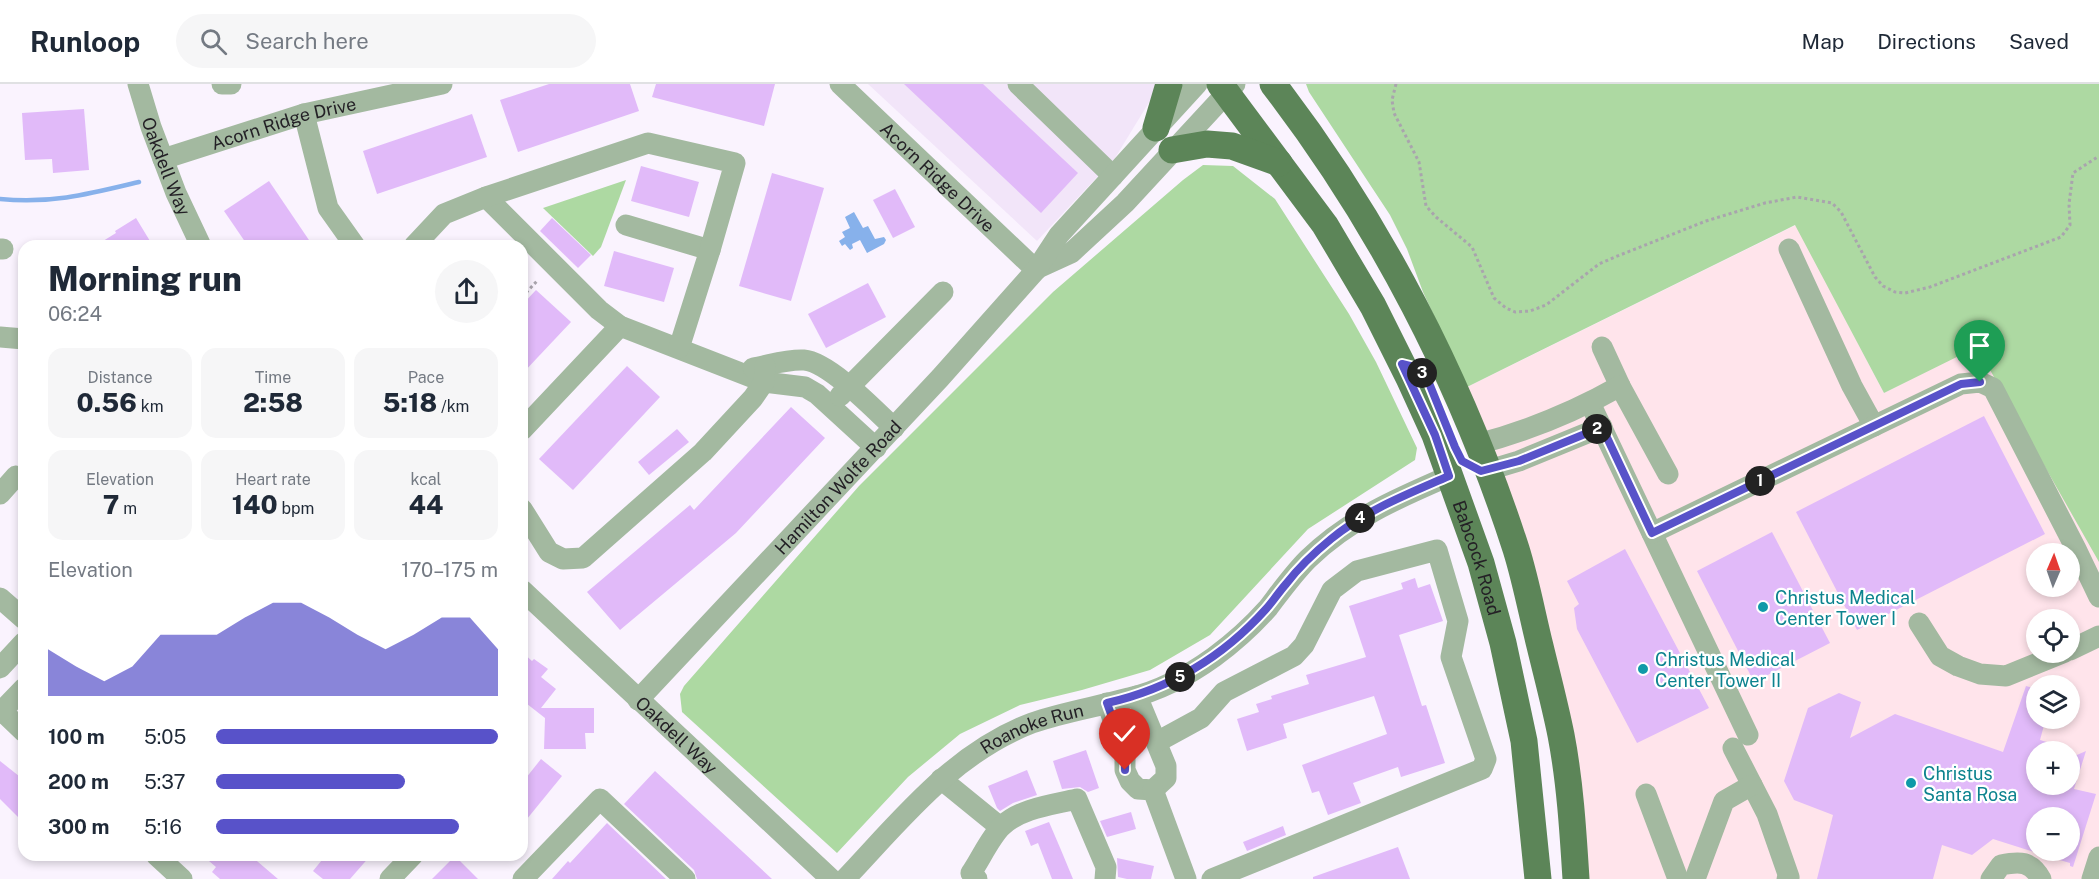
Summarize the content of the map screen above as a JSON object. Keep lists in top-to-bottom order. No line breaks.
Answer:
{"streets":{"main road":["Babcock Road"],"street":["Acorn Ridge Drive","Oakdell Way","Hamilton Wolfe Road","Roanoke Run"]},"crossings":[["Acorn Ridge Drive","Oakdell Way"],["Acorn Ridge Drive","Hamilton Wolfe Road"],["Oakdell Way","Hamilton Wolfe Road"],["Hamilton Wolfe Road","Babcock Road"],["Babcock Road","Roanoke Run"]],"places":["Christus Medical Center Tower I","Christus Medical Center Tower II","Christus Santa Rosa"],"north":"top","page":{"header":"Runloop","search":"Search here","nav":["Map","Directions","Saved"],"heading":["Morning run","06:24"],"stats":[["Distance","0.56 km"],["Time","2:58"],["Pace","5:18 /km"],["Elevation","7 m"],["Heart rate","140 bpm"],["kcal","44"]],"pins":["3","2","1","4","5"],"map_buttons":["+","−"],"chart":["Elevation","170–175 m"],"list":[{"name":"100 m","note":"5:05"},{"name":"200 m","note":"5:37"},{"name":"300 m","note":"5:16"}]}}
